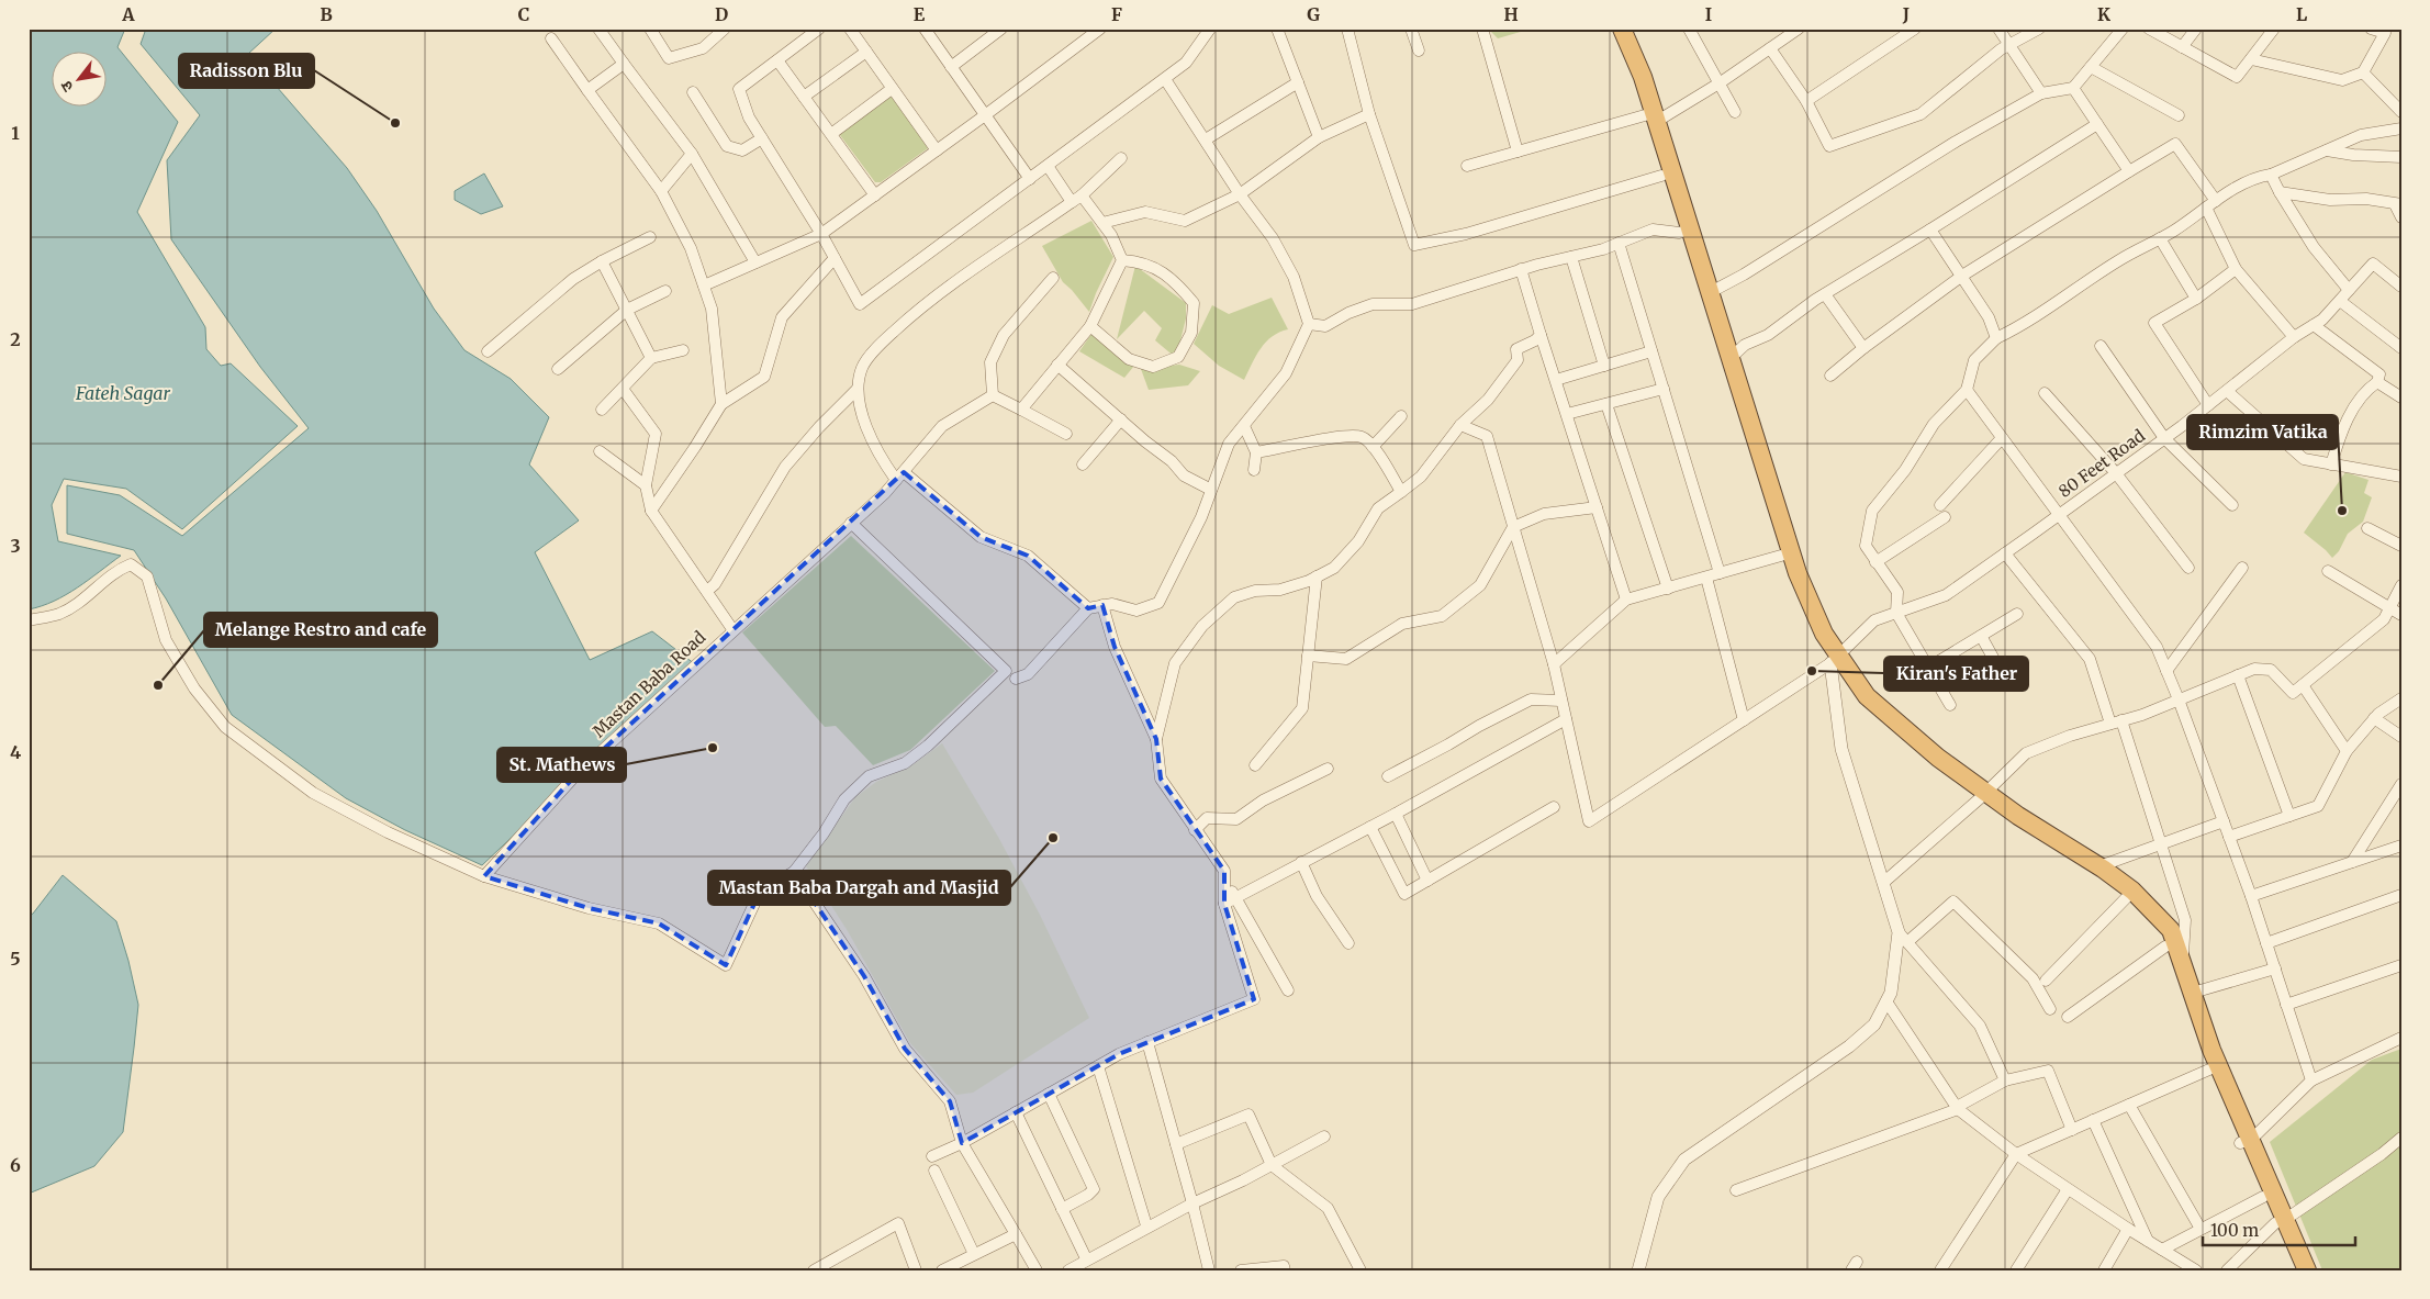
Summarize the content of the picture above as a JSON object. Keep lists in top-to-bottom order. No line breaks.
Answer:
{"streets":{"street":["80 Feet Road","Mastan Baba Road"]},"water":["Fateh Sagar"],"places":["Radisson Blu","Rimzim Vatika","Kiran's Father","Melange Restro and cafe","St. Mathews","Mastan Baba Dargah and Masjid"],"scale_bar":"100 m","north":"bottom left","grid":{"columns":["A","B","C","D","E","F","G","H","I","J","K","L"],"rows":["1","2","3","4","5","6"]}}
